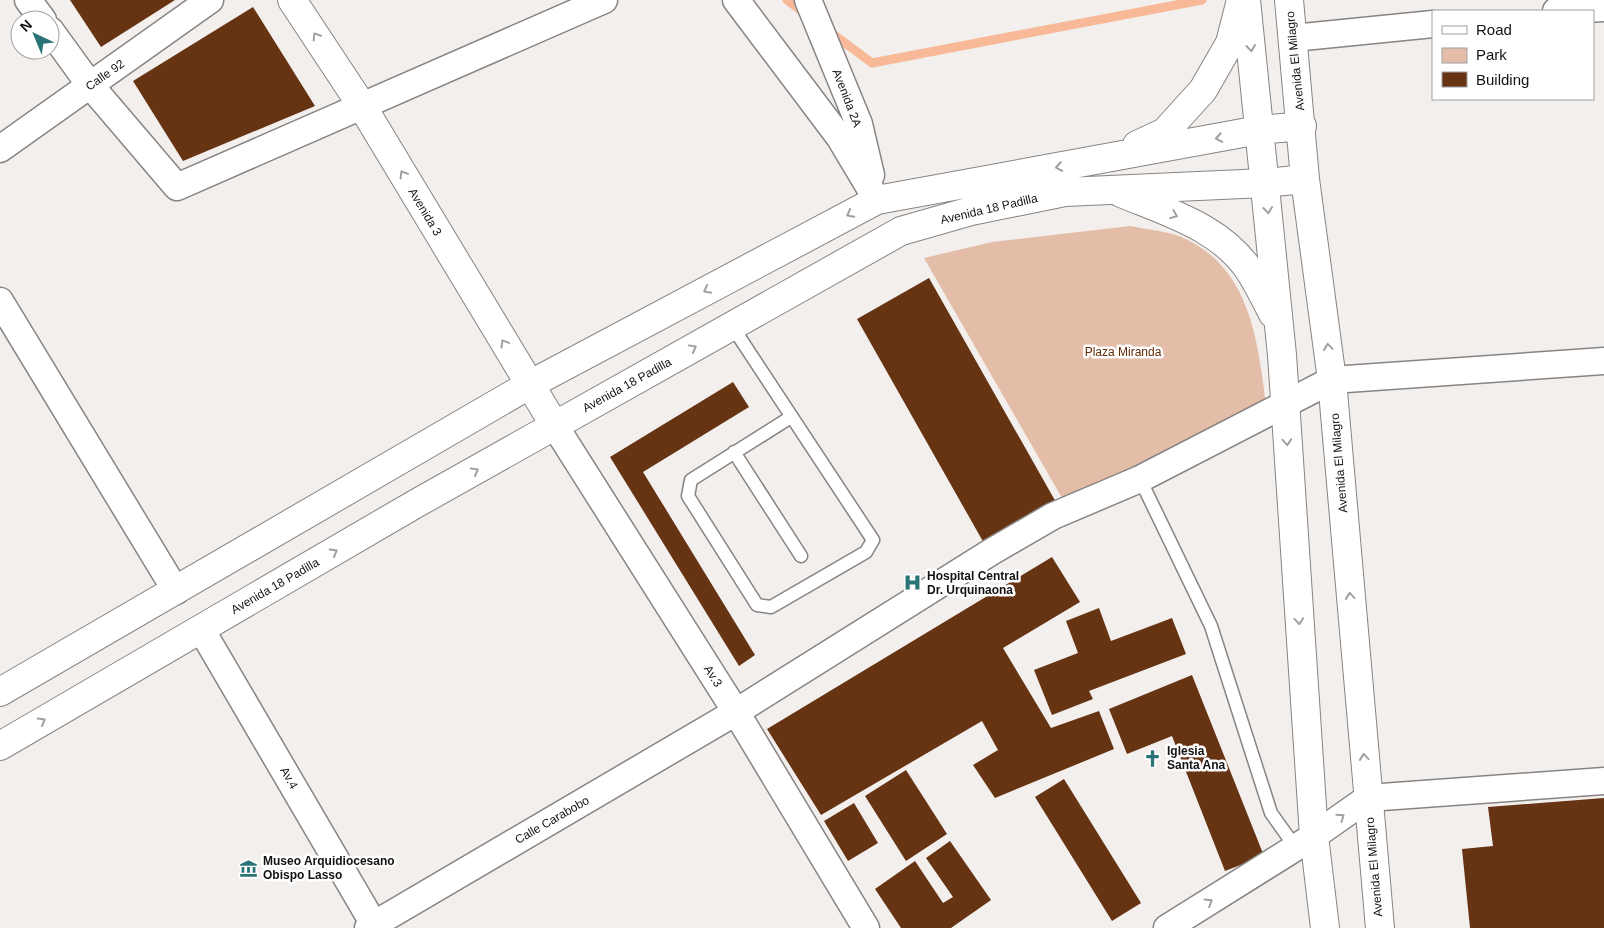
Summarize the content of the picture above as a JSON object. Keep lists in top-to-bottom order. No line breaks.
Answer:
{"streets":{"street":["Avenida El Milagro","Calle 92","Avenida 2A","Avenida 18 Padilla","Avenida 3","Av.3","Av.4","Calle Carabobo"]},"crossings":[["Avenida El Milagro","Avenida 18 Padilla"],["Avenida El Milagro","Calle Carabobo"],["Avenida 18 Padilla","Avenida 3"],["Avenida 18 Padilla","Av.3"],["Avenida 18 Padilla","Av.4"],["Avenida 3","Av.3"],["Av.3","Calle Carabobo"],["Av.4","Calle Carabobo"]],"one_way":["Avenida 3"],"parks":["Plaza Miranda"],"places":{"hospital":["Hospital Central Dr. Urquinaona"],"church":["Iglesia Santa Ana"],"museum":["Museo Arquidiocesano Obispo Lasso"]},"legend":["Road","Park","Building"],"north":"top left"}
